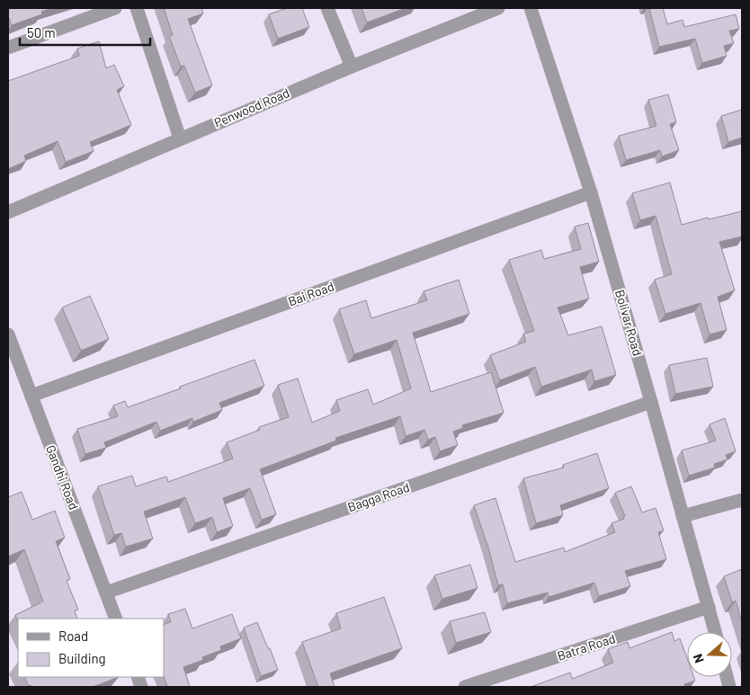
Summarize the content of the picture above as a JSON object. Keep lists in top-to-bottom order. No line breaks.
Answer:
{"streets":{"street":["Penwood Road","Bai Road","Bolivar Road","Gandhi Road","Bagga Road","Batra Road"]},"crossings":[["Bai Road","Bolivar Road"],["Bai Road","Gandhi Road"],["Bolivar Road","Bagga Road"],["Bolivar Road","Batra Road"],["Gandhi Road","Bagga Road"]],"legend":["Road","Building"],"scale_bar":"50 m","north":"left"}
